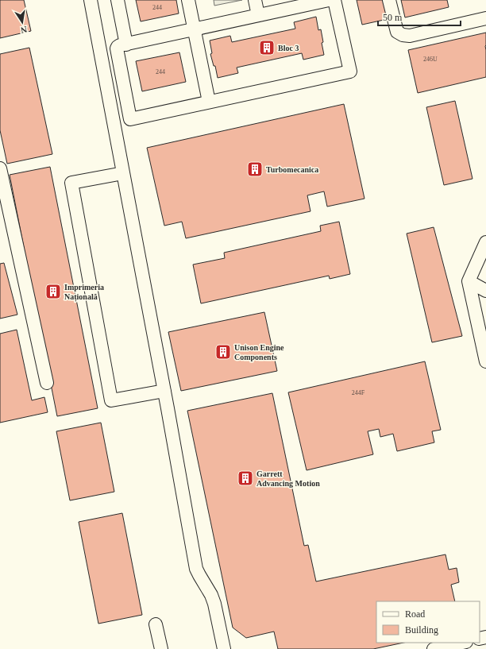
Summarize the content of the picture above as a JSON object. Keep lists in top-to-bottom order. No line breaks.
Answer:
{"places":{"building":["Bloc 3","Turbomecanica","Imprimeria Națională","Unison Engine Components","Garrett Advancing Motion"]},"house_numbers":["244","246U","244","244F"],"legend":["Road","Building"],"scale_bar":"50 m","north":"bottom"}
